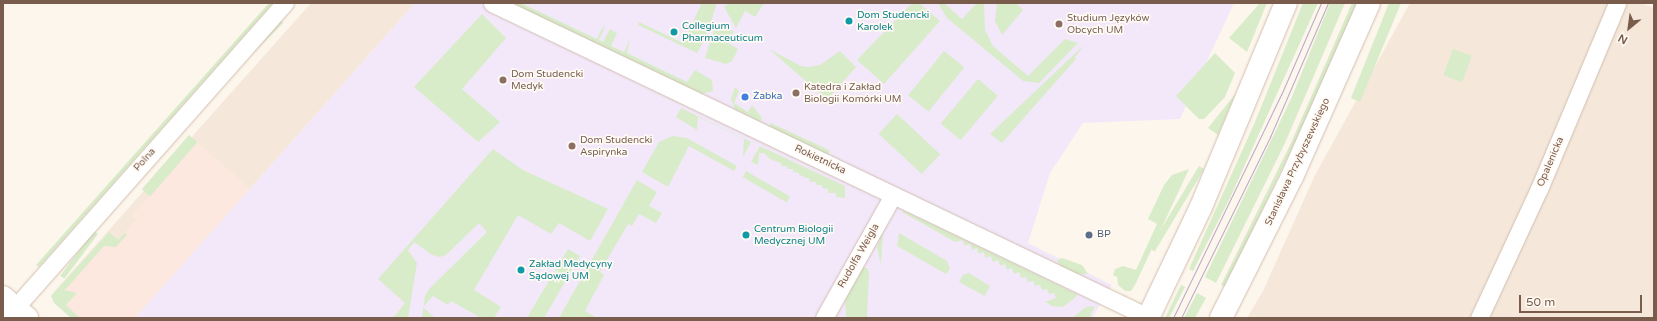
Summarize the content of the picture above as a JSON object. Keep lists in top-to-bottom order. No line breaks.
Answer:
{"streets":{"main road":["Stanisława Przybyszewskiego"],"street":["Polna","Rokietnicka","Opalenicka","Rudolfa Weigla"]},"crossings":[["Rokietnicka","Rudolfa Weigla"]],"places":["Dom Studencki Karolek","Studium Języków Obcych UM","Collegium Pharmaceuticum","Dom Studencki Medyk","Katedra i Zakład Biologii Komórki UM","Żabka","Dom Studencki Aspirynka","Centrum Biologii Medycznej UM","BP","Zakład Medycyny Sądowej UM"],"scale_bar":"50 m","north":"bottom left"}
